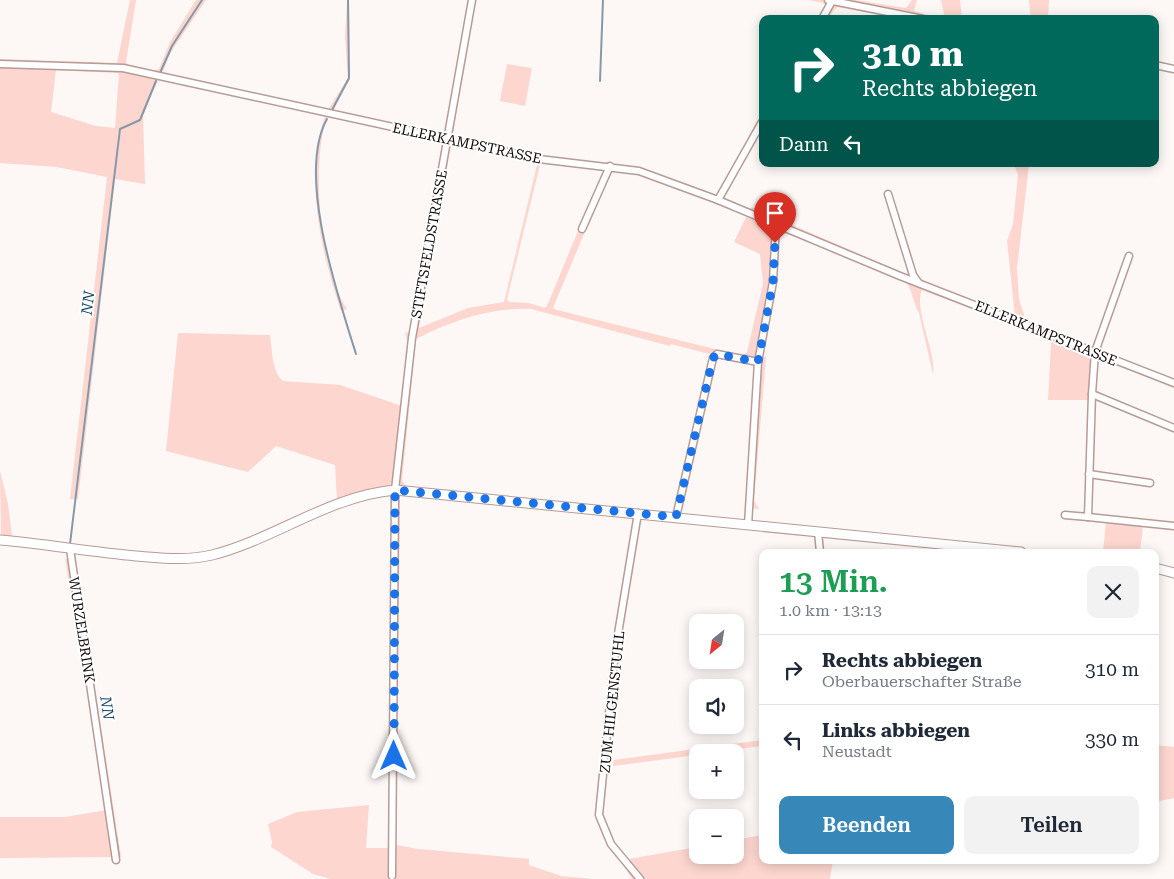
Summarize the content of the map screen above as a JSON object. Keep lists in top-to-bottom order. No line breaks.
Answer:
{"streets":{"street":["ELLERKAMPSTRASSE","STIFTSFELDSTRASSE","WURZELBRINK","ZUM HILGENSTUHL"]},"crossings":[["ELLERKAMPSTRASSE","STIFTSFELDSTRASSE"]],"water":["NN"],"north":"bottom left","page":{"turn":["310 m","Rechts abbiegen"],"then":"Dann","heading":["13 Min.","1.0 km · 13:13"],"map_buttons":["+","−"],"list":[{"name":"Rechts abbiegen","note":"Oberbauerschafter Straße","value":"310 m"},{"name":"Links abbiegen","note":"Neustadt","value":"330 m"}],"buttons":["Beenden","Teilen"]}}
